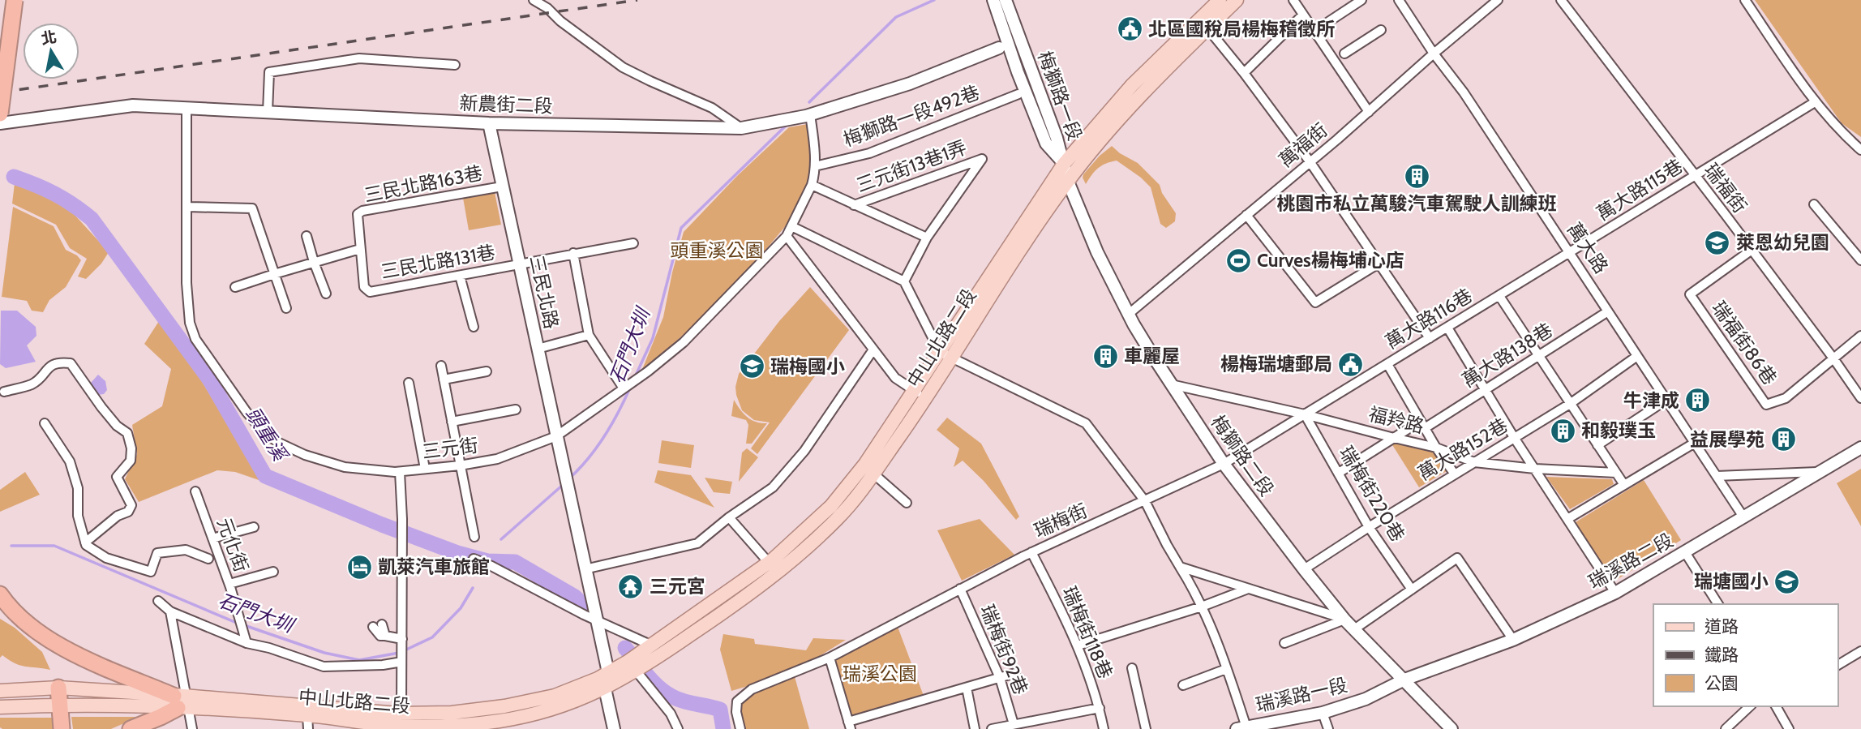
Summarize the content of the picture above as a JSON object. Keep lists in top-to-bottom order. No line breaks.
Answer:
{"streets":{"main road":["中山北路二段"],"street":["梅獅路一段","新農街二段","梅獅路一段492巷","萬福街","三元街13巷1弄","三民北路163巷","瑞福街","萬大路115巷","萬大路","三民北路131巷","三民北路","萬大路116巷","瑞福街86巷","萬大路138巷","福羚路","三元街","萬大路152巷","梅獅路二段","瑞梅街220巷","瑞梅街","元化街","瑞溪路二段","瑞梅街118巷","瑞梅街92巷","瑞溪路一段"]},"crossings":[["梅獅路一段","中山北路二段"],["梅獅路一段","梅獅路二段"],["新農街二段","三民北路"],["新農街二段","三元街"],["梅獅路一段492巷","三元街"],["萬福街","萬大路"],["萬福街","梅獅路二段"],["三民北路163巷","三民北路131巷"],["三民北路163巷","三民北路"],["瑞福街","萬大路115巷"],["瑞福街","瑞福街86巷"],["萬大路115巷","萬大路"],["萬大路115巷","萬大路116巷"],["萬大路","萬大路116巷"],["萬大路","萬大路138巷"],["萬大路","萬大路152巷"],["萬大路","瑞溪路二段"],["三民北路131巷","三民北路"],["三民北路","三元街"],["萬大路116巷","福羚路"],["萬大路116巷","瑞梅街220巷"],["萬大路116巷","瑞梅街"],["中山北路二段","梅獅路二段"],["萬大路138巷","福羚路"],["萬大路138巷","瑞梅街220巷"],["福羚路","萬大路152巷"],["福羚路","梅獅路二段"],["福羚路","瑞梅街220巷"],["福羚路","瑞梅街"],["萬大路152巷","梅獅路二段"],["萬大路152巷","瑞梅街220巷"],["梅獅路二段","瑞梅街"],["梅獅路二段","瑞溪路二段"],["梅獅路二段","瑞溪路一段"],["瑞梅街220巷","瑞梅街"],["瑞梅街","瑞梅街118巷"],["瑞梅街","瑞梅街92巷"],["瑞溪路二段","瑞溪路一段"]],"water":["石門大圳","頭重溪"],"parks":["頭重溪公園","瑞溪公園"],"places":{"public building":["北區國稅局楊梅稽徵所","楊梅瑞塘郵局"],"building":["桃園市私立萬駿汽車駕駛人訓練班","車麗屋","牛津成","和毅璞玉","益展學苑"],"school or university":["萊恩幼兒園","瑞梅國小","瑞塘國小"],"sports":["Curves楊梅埔心店"],"hotel":["凱萊汽車旅館"],"temple":["三元宮"]},"legend":["道路","鐵路","公園"],"north":"top"}
